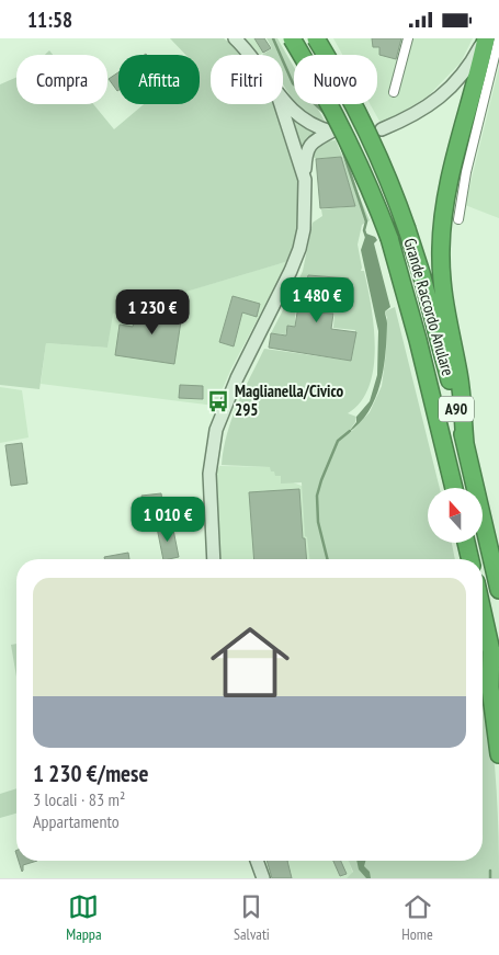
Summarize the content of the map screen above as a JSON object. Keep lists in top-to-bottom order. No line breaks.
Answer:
{"streets":{"highway":["Grande Raccordo Anulare","A90"]},"places":{"bus stop":["Maglianella/Civico 295"]},"north":"top","page":{"status":"11:58","chip":["Compra","Affitta","Filtri","Nuovo"],"price":["1 480 €","1 230 €","1 010 €"],"list":[{"name":"1 230 €/mese","note":"3 locali · 83 m² · Appartamento"}],"tabs":["Mappa","Salvati","Home"]}}
